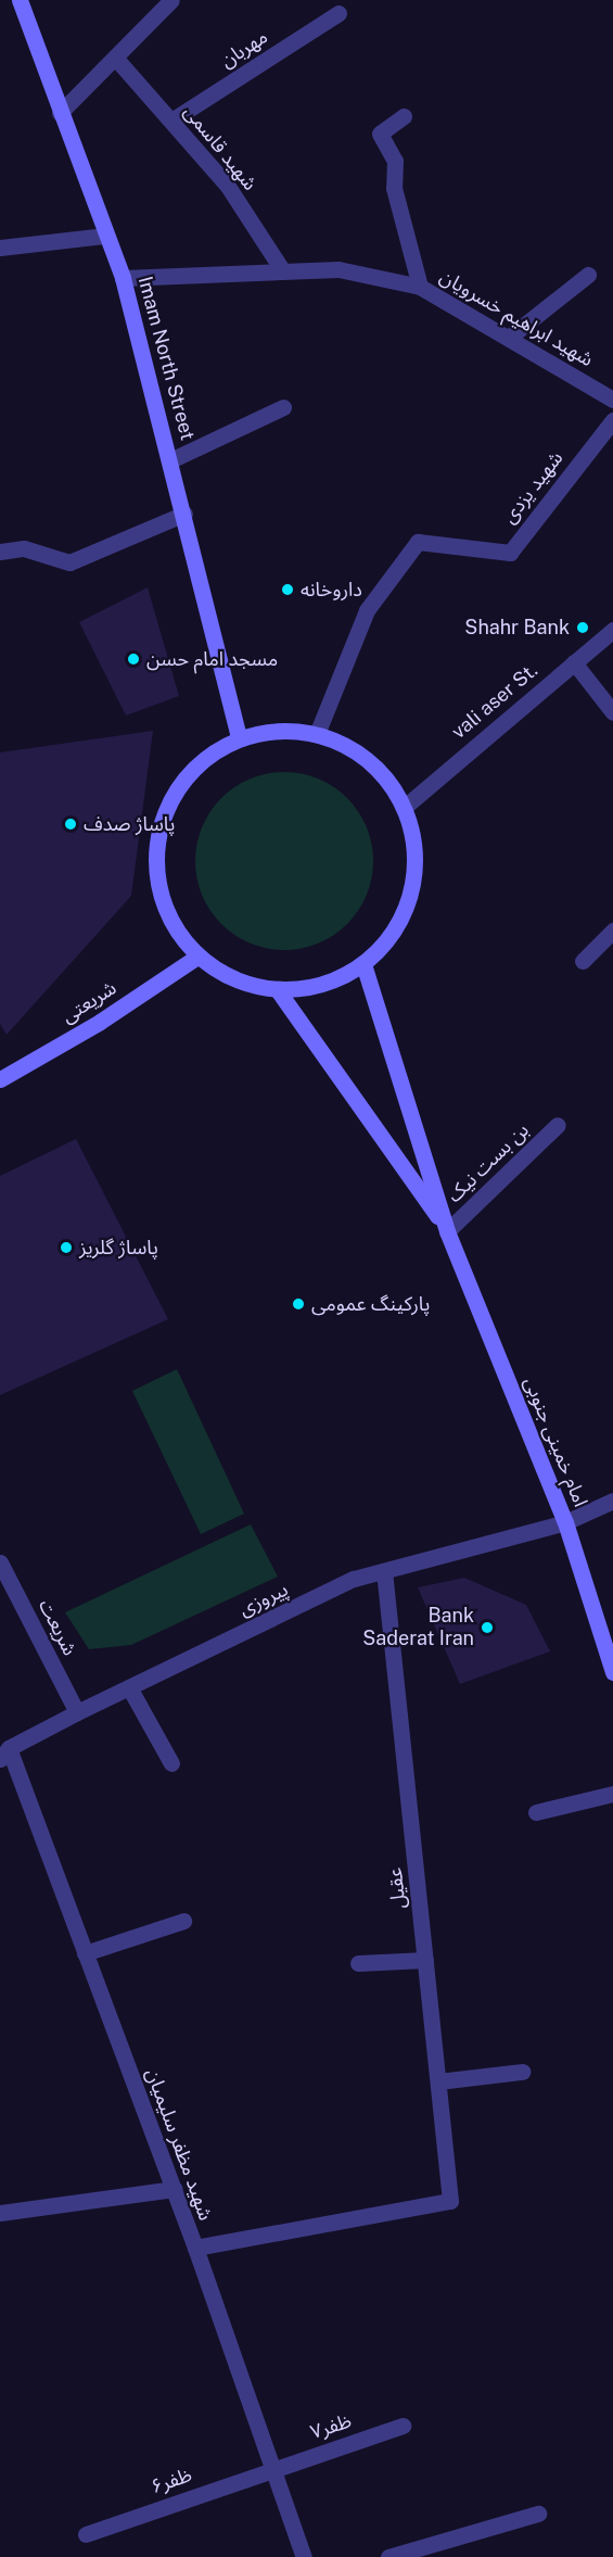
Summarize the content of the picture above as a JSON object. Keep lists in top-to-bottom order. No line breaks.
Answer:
{"streets":{"main road":["Imam North Street","شریعتی","امام خمینی جنوبی"],"street":["مهربان","شهید قاسمی","شهید ابراهیم خسرویان","شهید یزدی","vali aser St.","بن بست نیک","پیروزی","شریعت","عقیل","شهید مظفر سلیمیان","ظفر۷","ظفر۶"]},"crossings":[["مهربان","شهید قاسمی"],["شهید قاسمی","شهید ابراهیم خسرویان"],["شهید ابراهیم خسرویان","Imam North Street"],["بن بست نیک","امام خمینی جنوبی"],["امام خمینی جنوبی","پیروزی"],["پیروزی","شریعت"],["پیروزی","عقیل"],["پیروزی","شهید مظفر سلیمیان"],["عقیل","شهید مظفر سلیمیان"],["شهید مظفر سلیمیان","ظفر۷"],["شهید مظفر سلیمیان","ظفر۶"],["ظفر۷","ظفر۶"]],"places":["داروخانه","Shahr Bank","مسجد امام حسن","پاساژ صدف","پاساژ گلریز","پارکینگ عمومی","Bank Saderat Iran"]}
